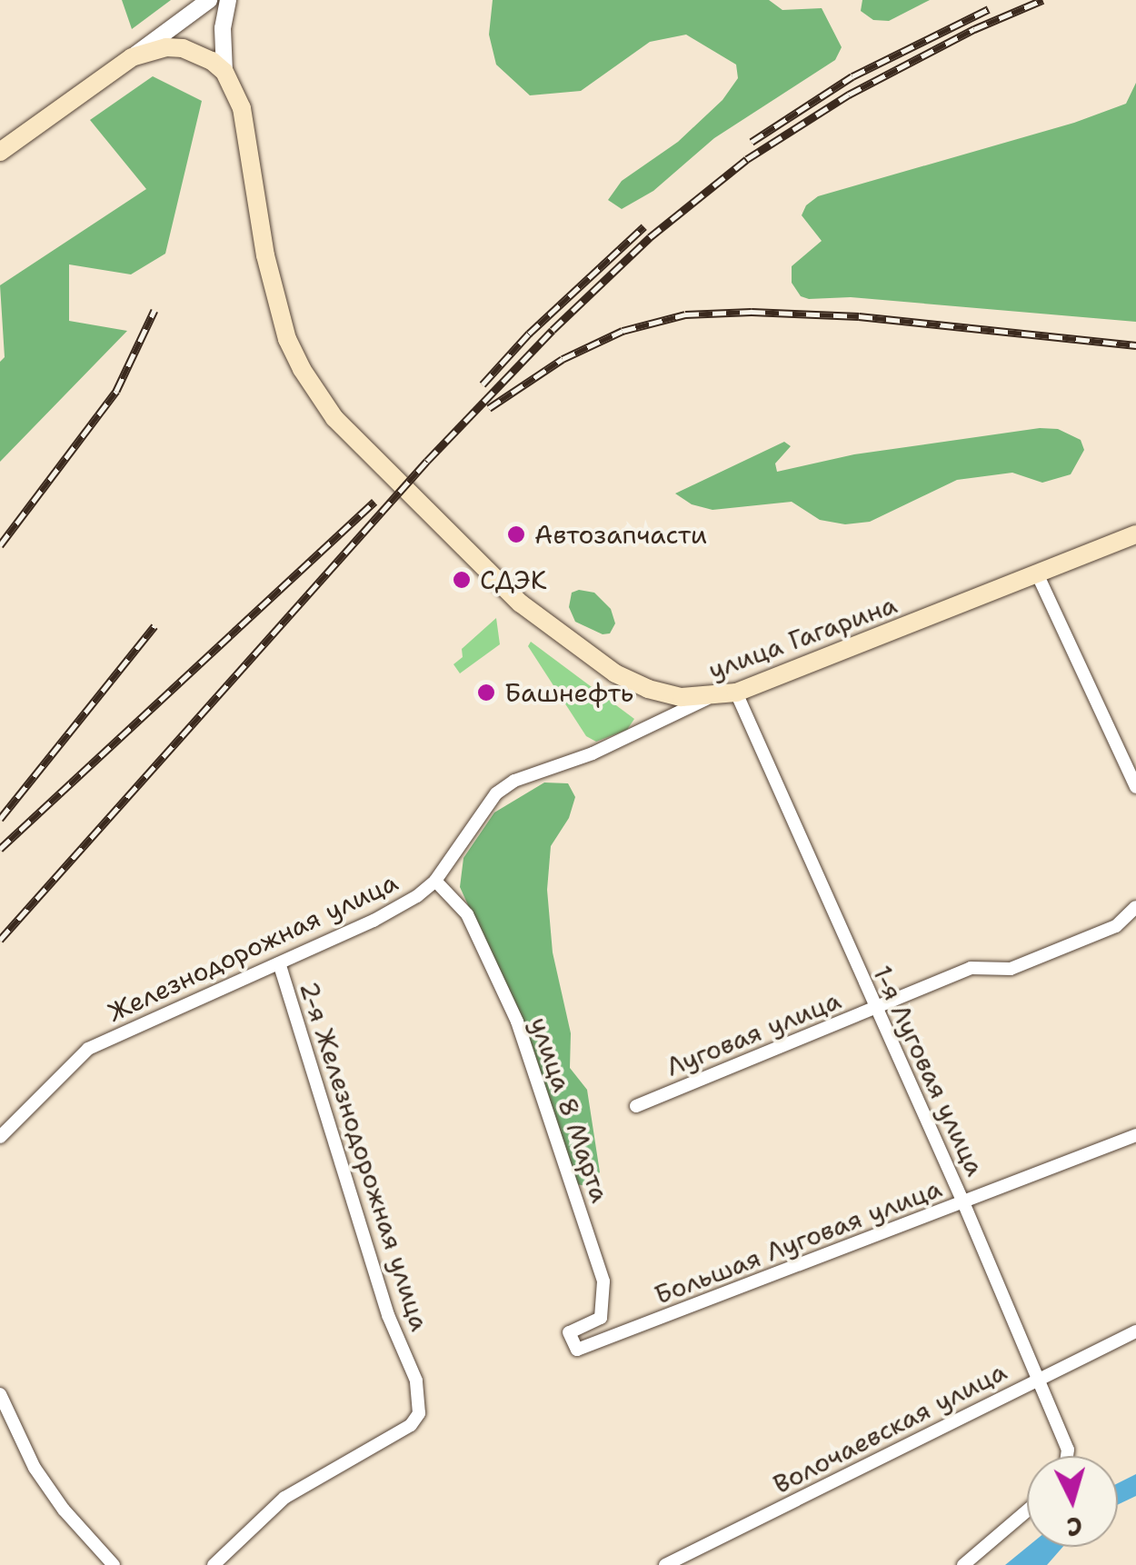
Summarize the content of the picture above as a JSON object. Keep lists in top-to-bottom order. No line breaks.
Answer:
{"streets":{"main road":["улица Гагарина"],"street":["Железнодорожная улица","Луговая улица","1-я Луговая улица","улица 8 Марта","2-я Железнодорожная улица","Большая Луговая улица","Волочаевская улица"]},"crossings":[["улица Гагарина","Железнодорожная улица"],["улица Гагарина","1-я Луговая улица"],["Железнодорожная улица","улица 8 Марта"],["Железнодорожная улица","2-я Железнодорожная улица"],["Луговая улица","1-я Луговая улица"],["1-я Луговая улица","Большая Луговая улица"],["1-я Луговая улица","Волочаевская улица"],["улица 8 Марта","Большая Луговая улица"]],"places":["Автозапчасти","СДЭК","Башнефть"],"north":"bottom"}
